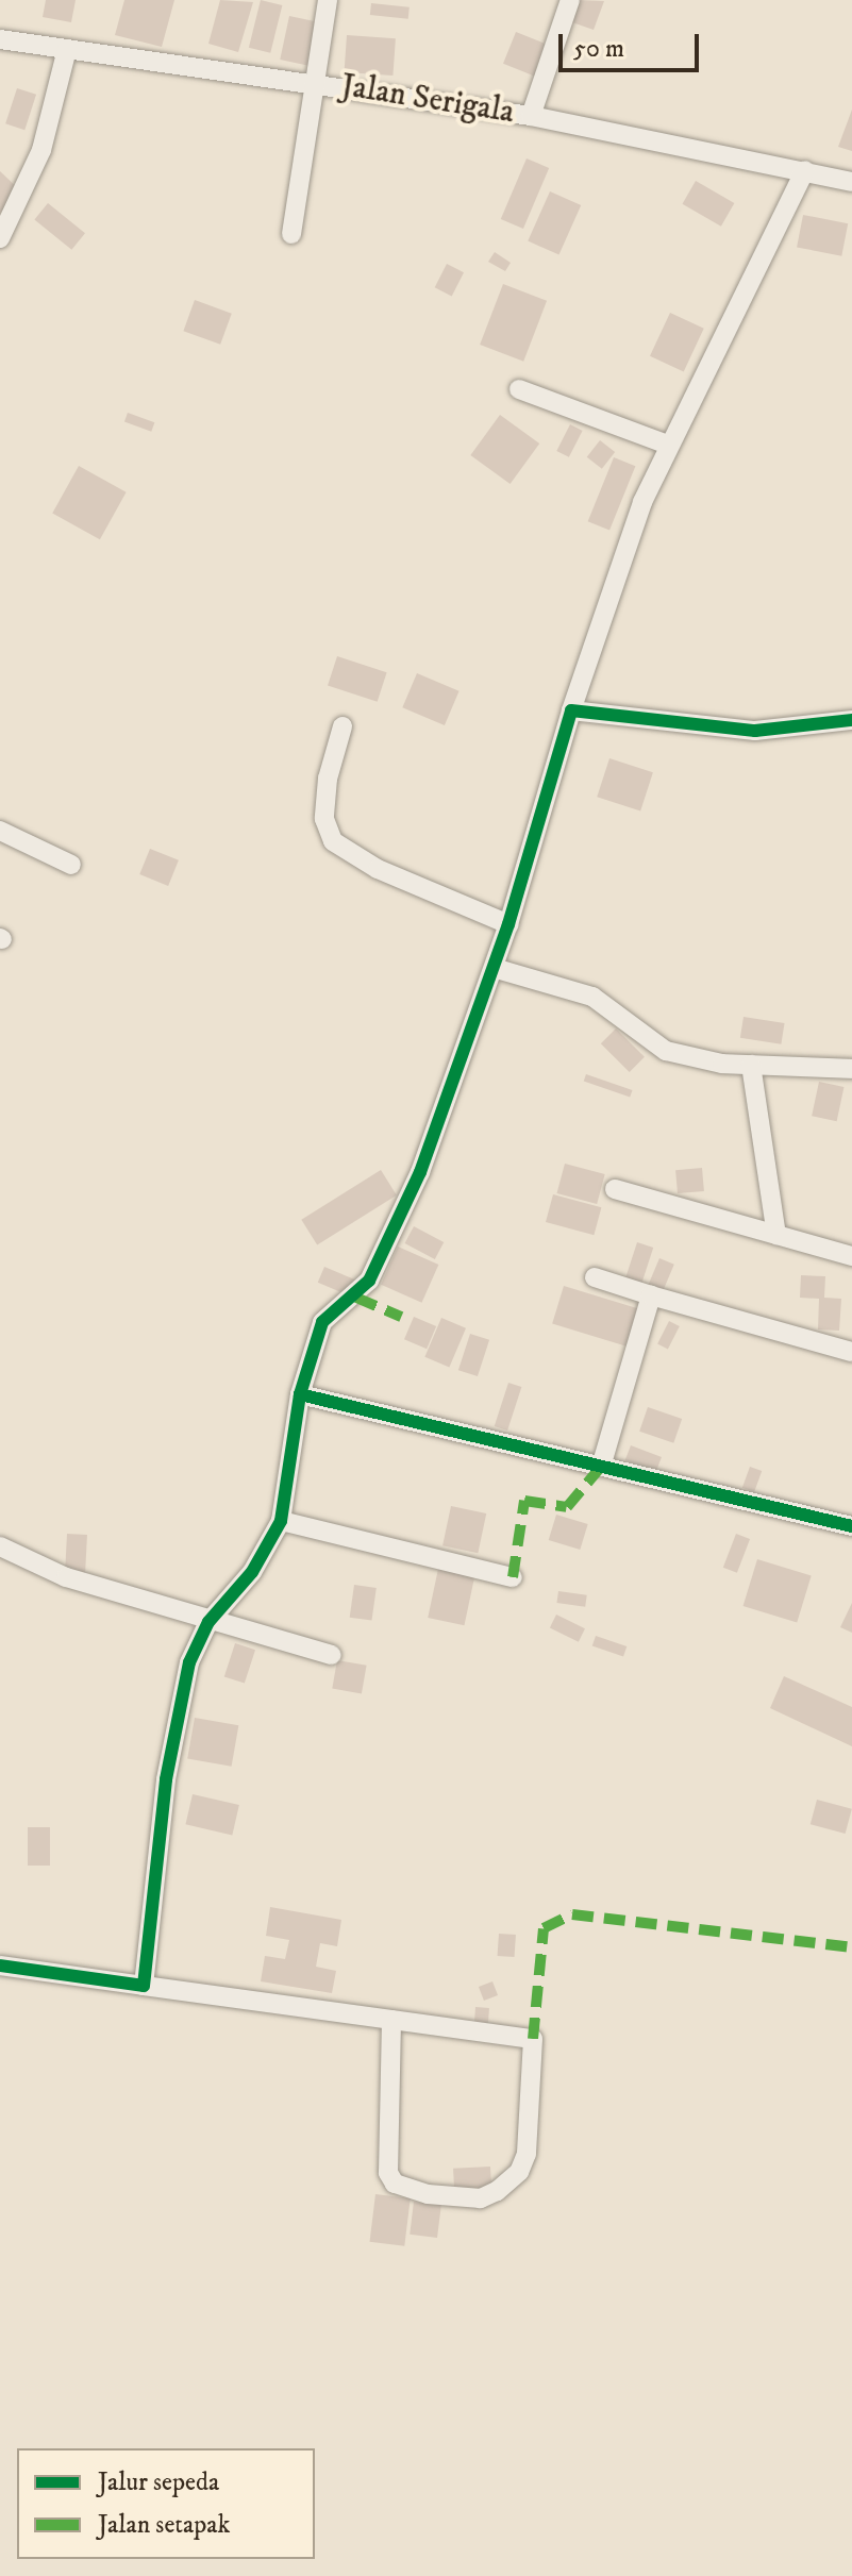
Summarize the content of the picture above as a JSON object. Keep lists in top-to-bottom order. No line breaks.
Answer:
{"streets":{"street":["Jalan Serigala"]},"legend":["Jalur sepeda","Jalan setapak"],"scale_bar":"50 m"}
